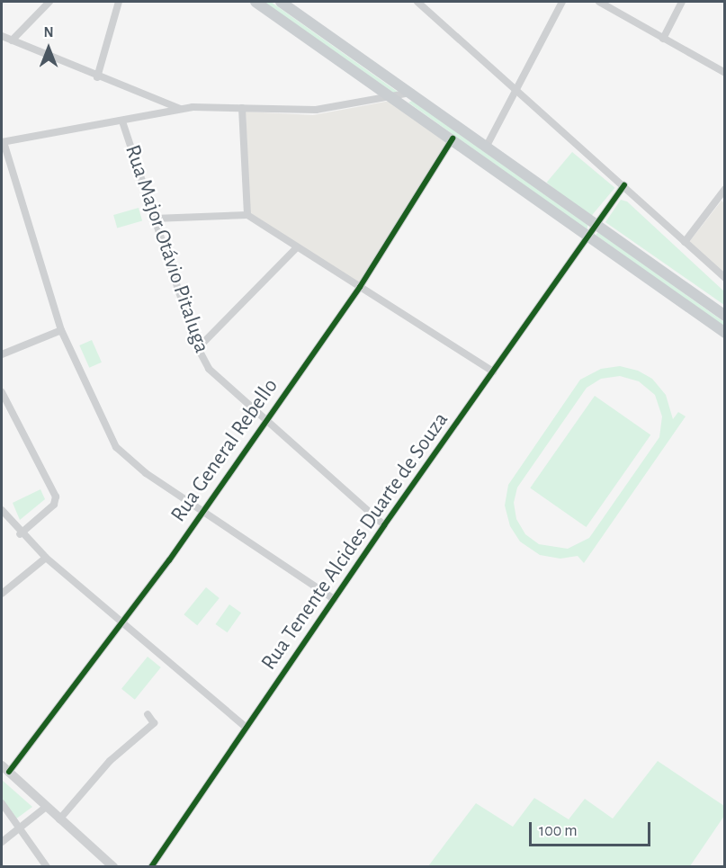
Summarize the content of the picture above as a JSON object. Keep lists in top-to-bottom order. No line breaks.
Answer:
{"streets":{"street":["Rua Major Otávio Pitaluga","Rua General Rebello","Rua Tenente Alcides Duarte de Souza"]},"crossings":[["Rua Major Otávio Pitaluga","Rua General Rebello"],["Rua Major Otávio Pitaluga","Rua Tenente Alcides Duarte de Souza"]],"scale_bar":"100 m","north":"top"}
